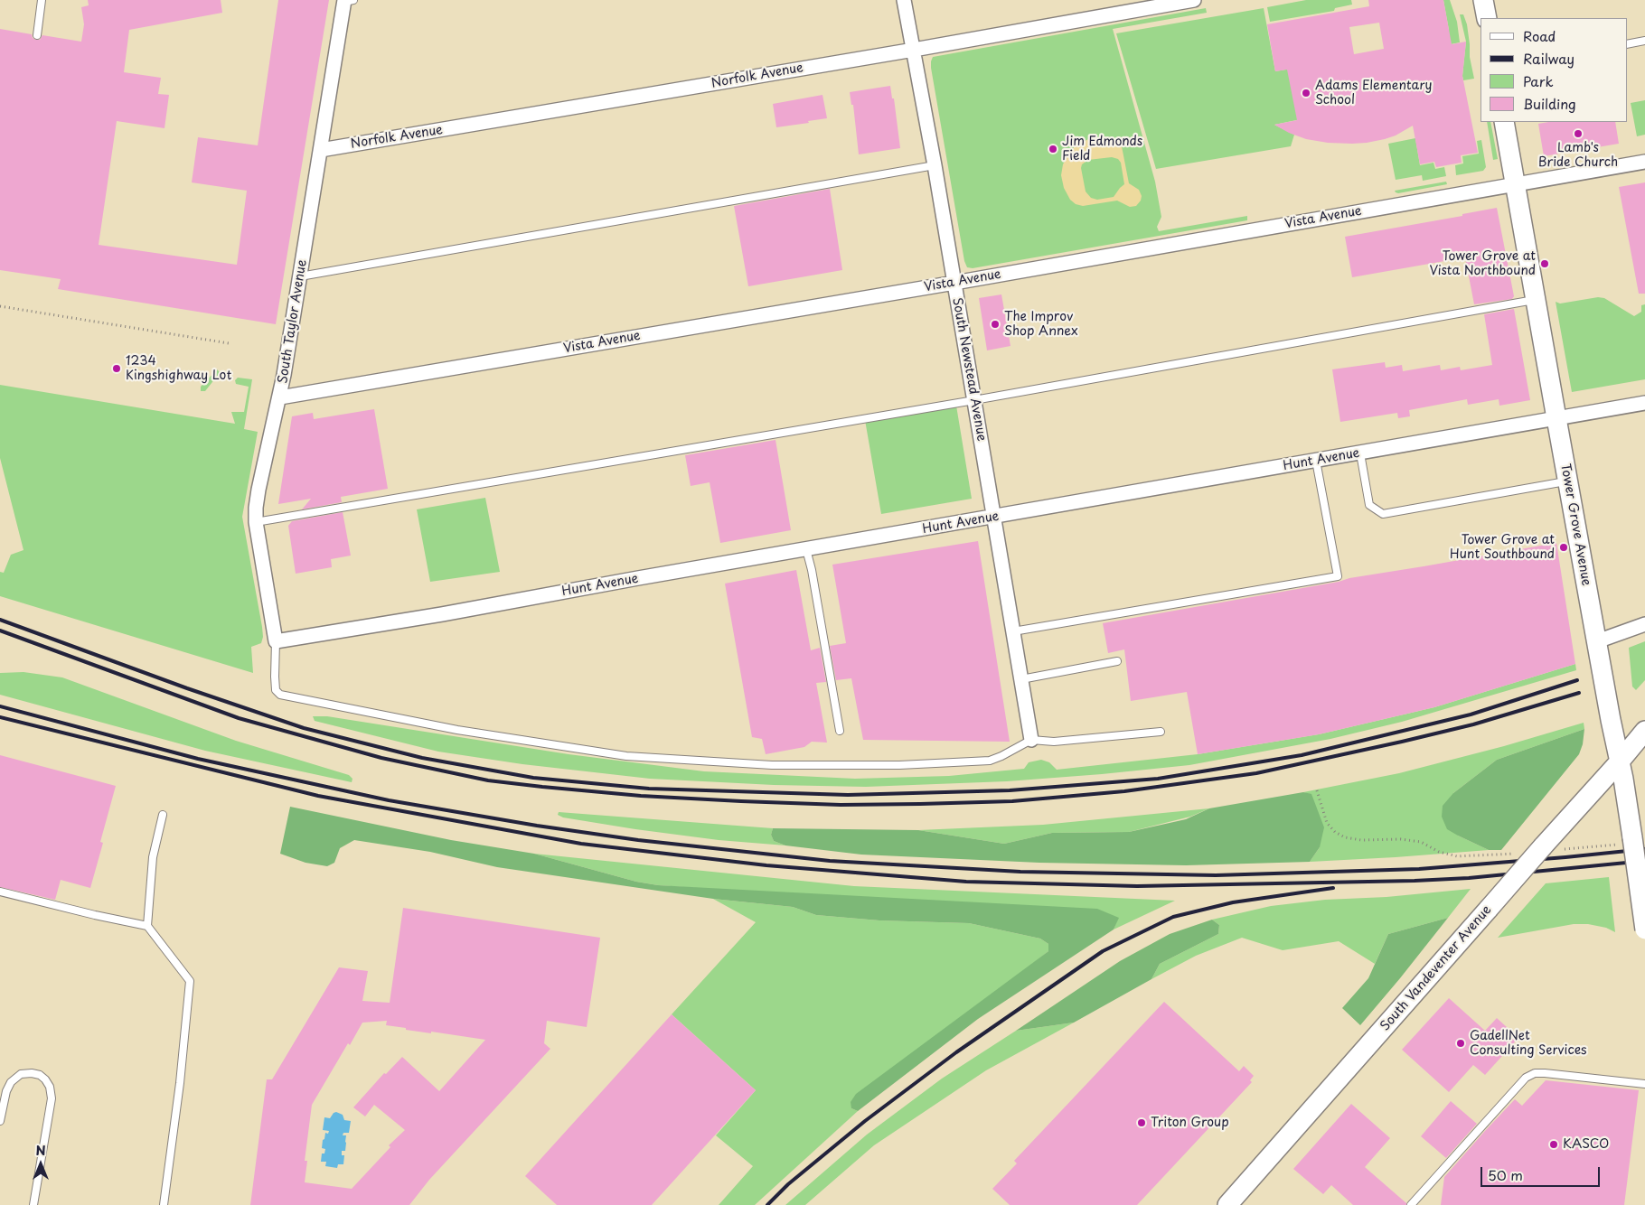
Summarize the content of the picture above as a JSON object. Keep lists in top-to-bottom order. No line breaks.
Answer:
{"streets":{"street":["Norfolk Avenue","Vista Avenue","South Taylor Avenue","South Newstead Avenue","Hunt Avenue","Tower Grove Avenue","South Vandeventer Avenue"]},"crossings":[["Norfolk Avenue","South Taylor Avenue"],["Norfolk Avenue","South Newstead Avenue"],["Vista Avenue","South Taylor Avenue"],["Vista Avenue","South Newstead Avenue"],["Vista Avenue","Tower Grove Avenue"],["South Taylor Avenue","Hunt Avenue"],["South Newstead Avenue","Hunt Avenue"],["Hunt Avenue","Tower Grove Avenue"],["Tower Grove Avenue","South Vandeventer Avenue"]],"places":["Adams Elementary School","Lamb's Bride Church","Jim Edmonds Field","Tower Grove at Vista Northbound","The Improv Shop Annex","1234 Kingshighway Lot","Tower Grove at Hunt Southbound","GadellNet Consulting Services","Triton Group","KASCO"],"legend":["Road","Railway","Park","Building"],"scale_bar":"50 m","north":"top"}
